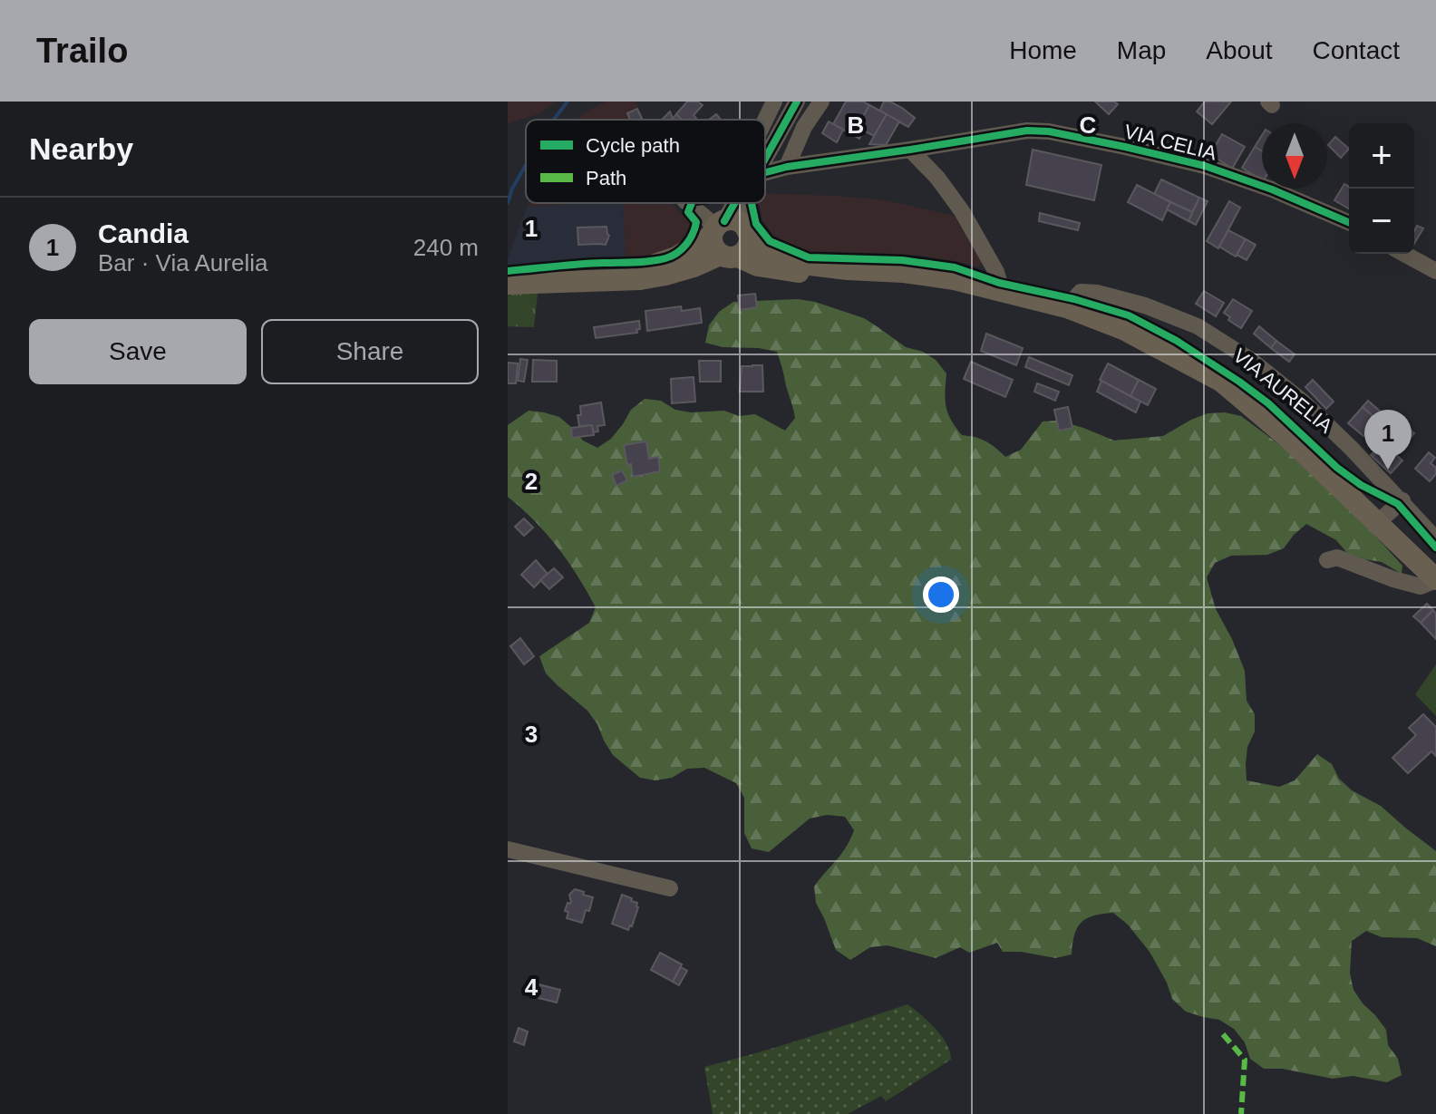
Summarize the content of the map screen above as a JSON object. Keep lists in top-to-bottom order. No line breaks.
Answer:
{"streets":{"main road":["VIA AURELIA"],"street":["VIA CELIA"]},"legend":["Cycle path","Path"],"north":"bottom","page":{"header":"Trailo","nav":["Home","Map","About","Contact"],"heading":"Nearby","map_buttons":["+","−"],"list":[{"mark":"1","name":"Candia","note":"Bar · Via Aurelia","value":"240 m"}],"buttons":["Save","Share"],"pins":"1"},"grid":{"columns":["B","C"],"rows":["1","2","3","4"]}}
